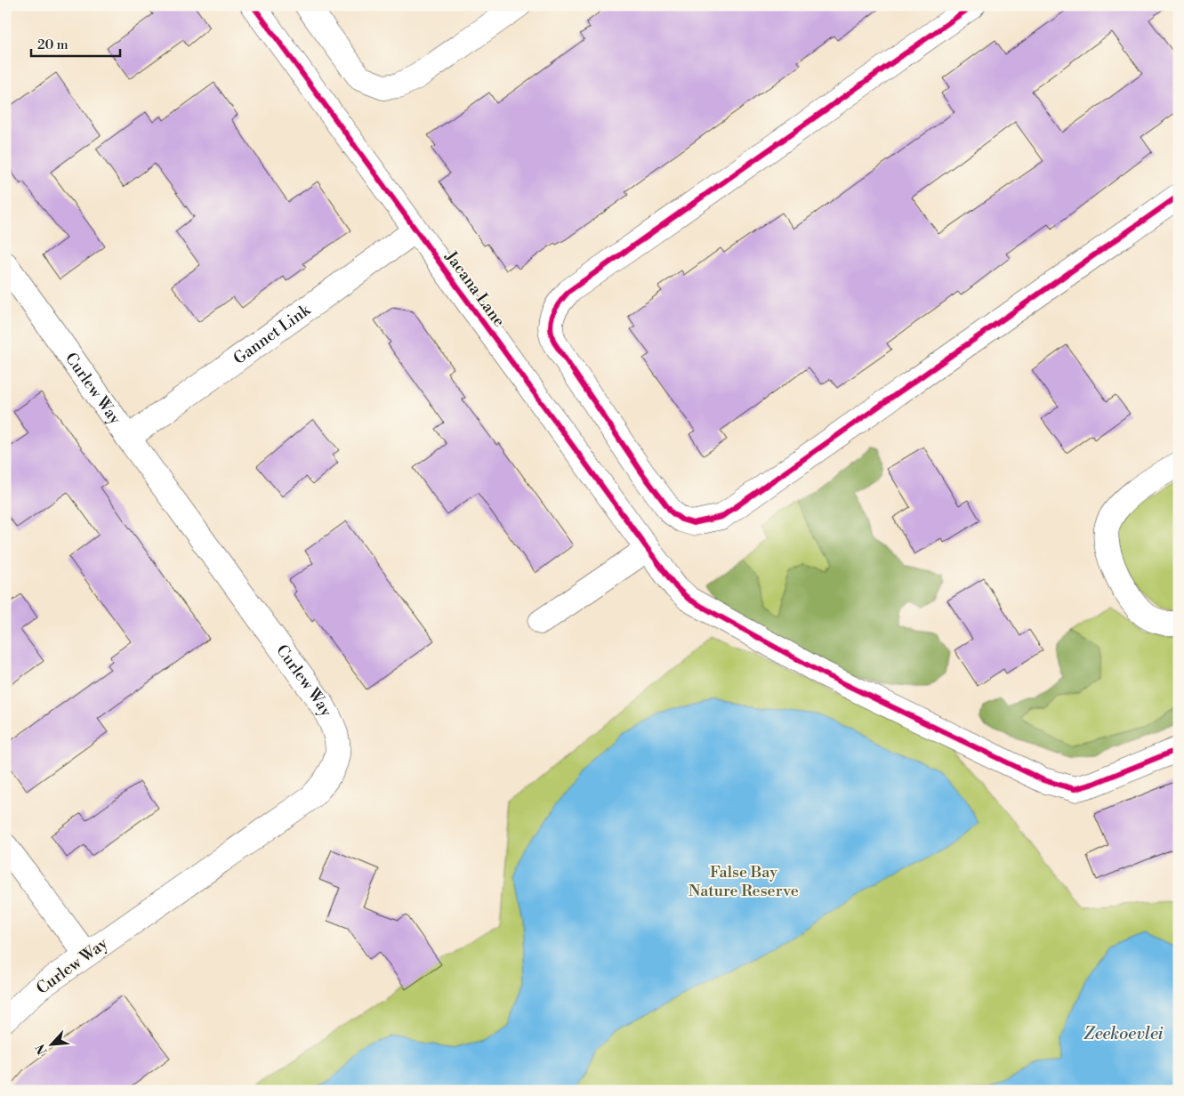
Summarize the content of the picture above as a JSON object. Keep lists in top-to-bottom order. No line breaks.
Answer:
{"streets":{"street":["Jacana Lane","Gannet Link","Curlew Way"]},"crossings":[["Jacana Lane","Gannet Link"],["Gannet Link","Curlew Way"]],"water":["Zeekoevlei"],"parks":["False Bay Nature Reserve"],"scale_bar":"20 m","north":"bottom left"}
